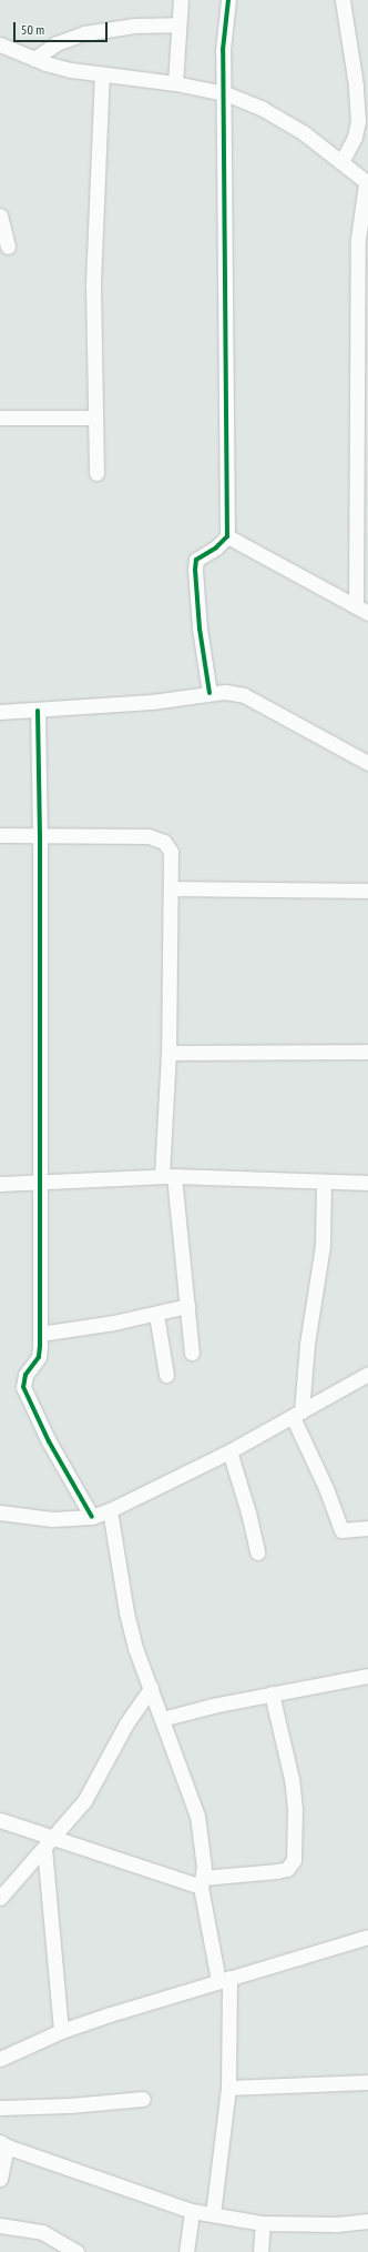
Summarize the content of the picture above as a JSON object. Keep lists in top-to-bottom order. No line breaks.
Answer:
{"scale_bar":"50 m"}
